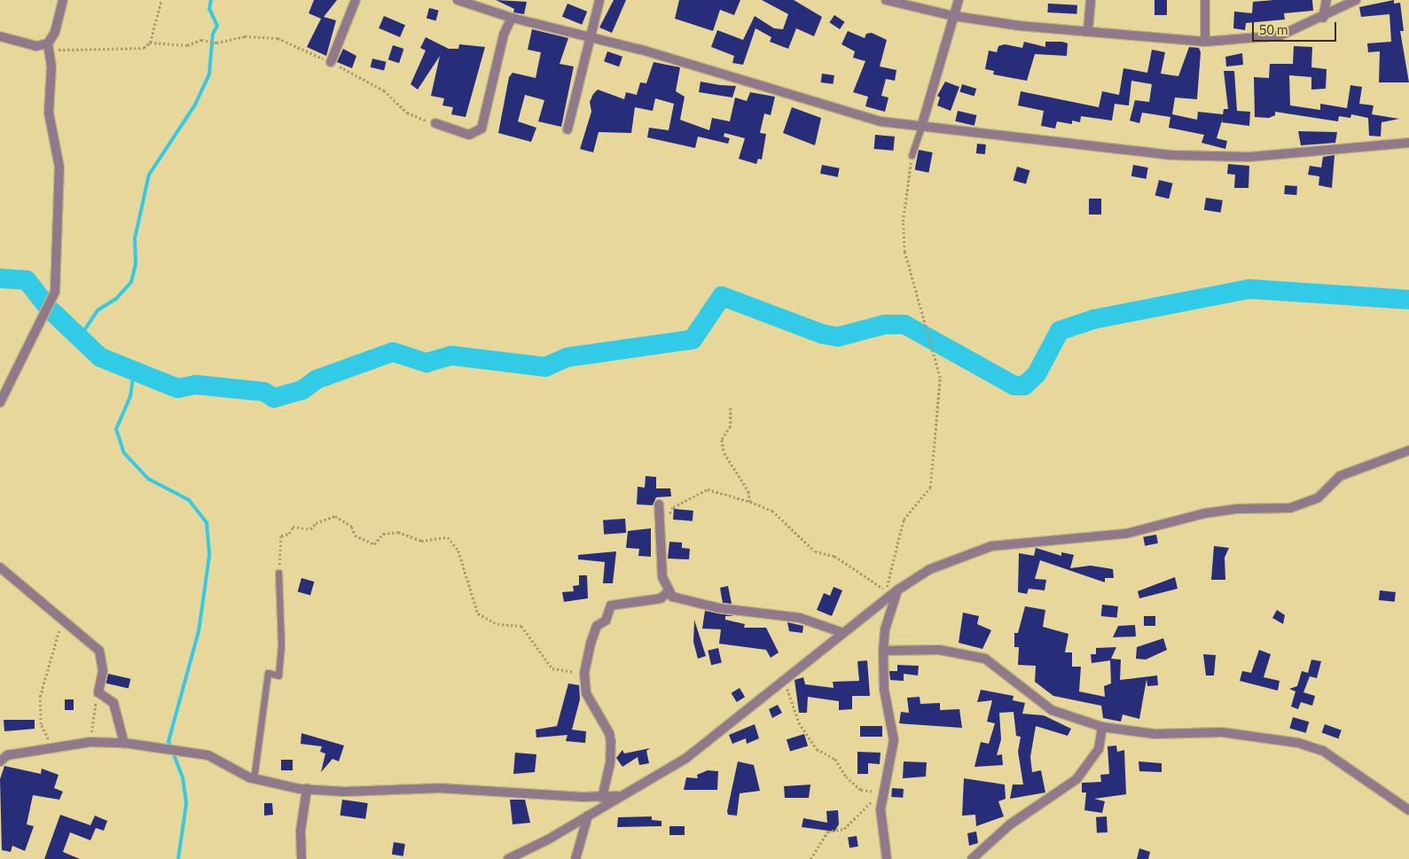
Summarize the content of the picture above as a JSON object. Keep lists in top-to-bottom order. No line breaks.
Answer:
{"scale_bar":"50 m"}
